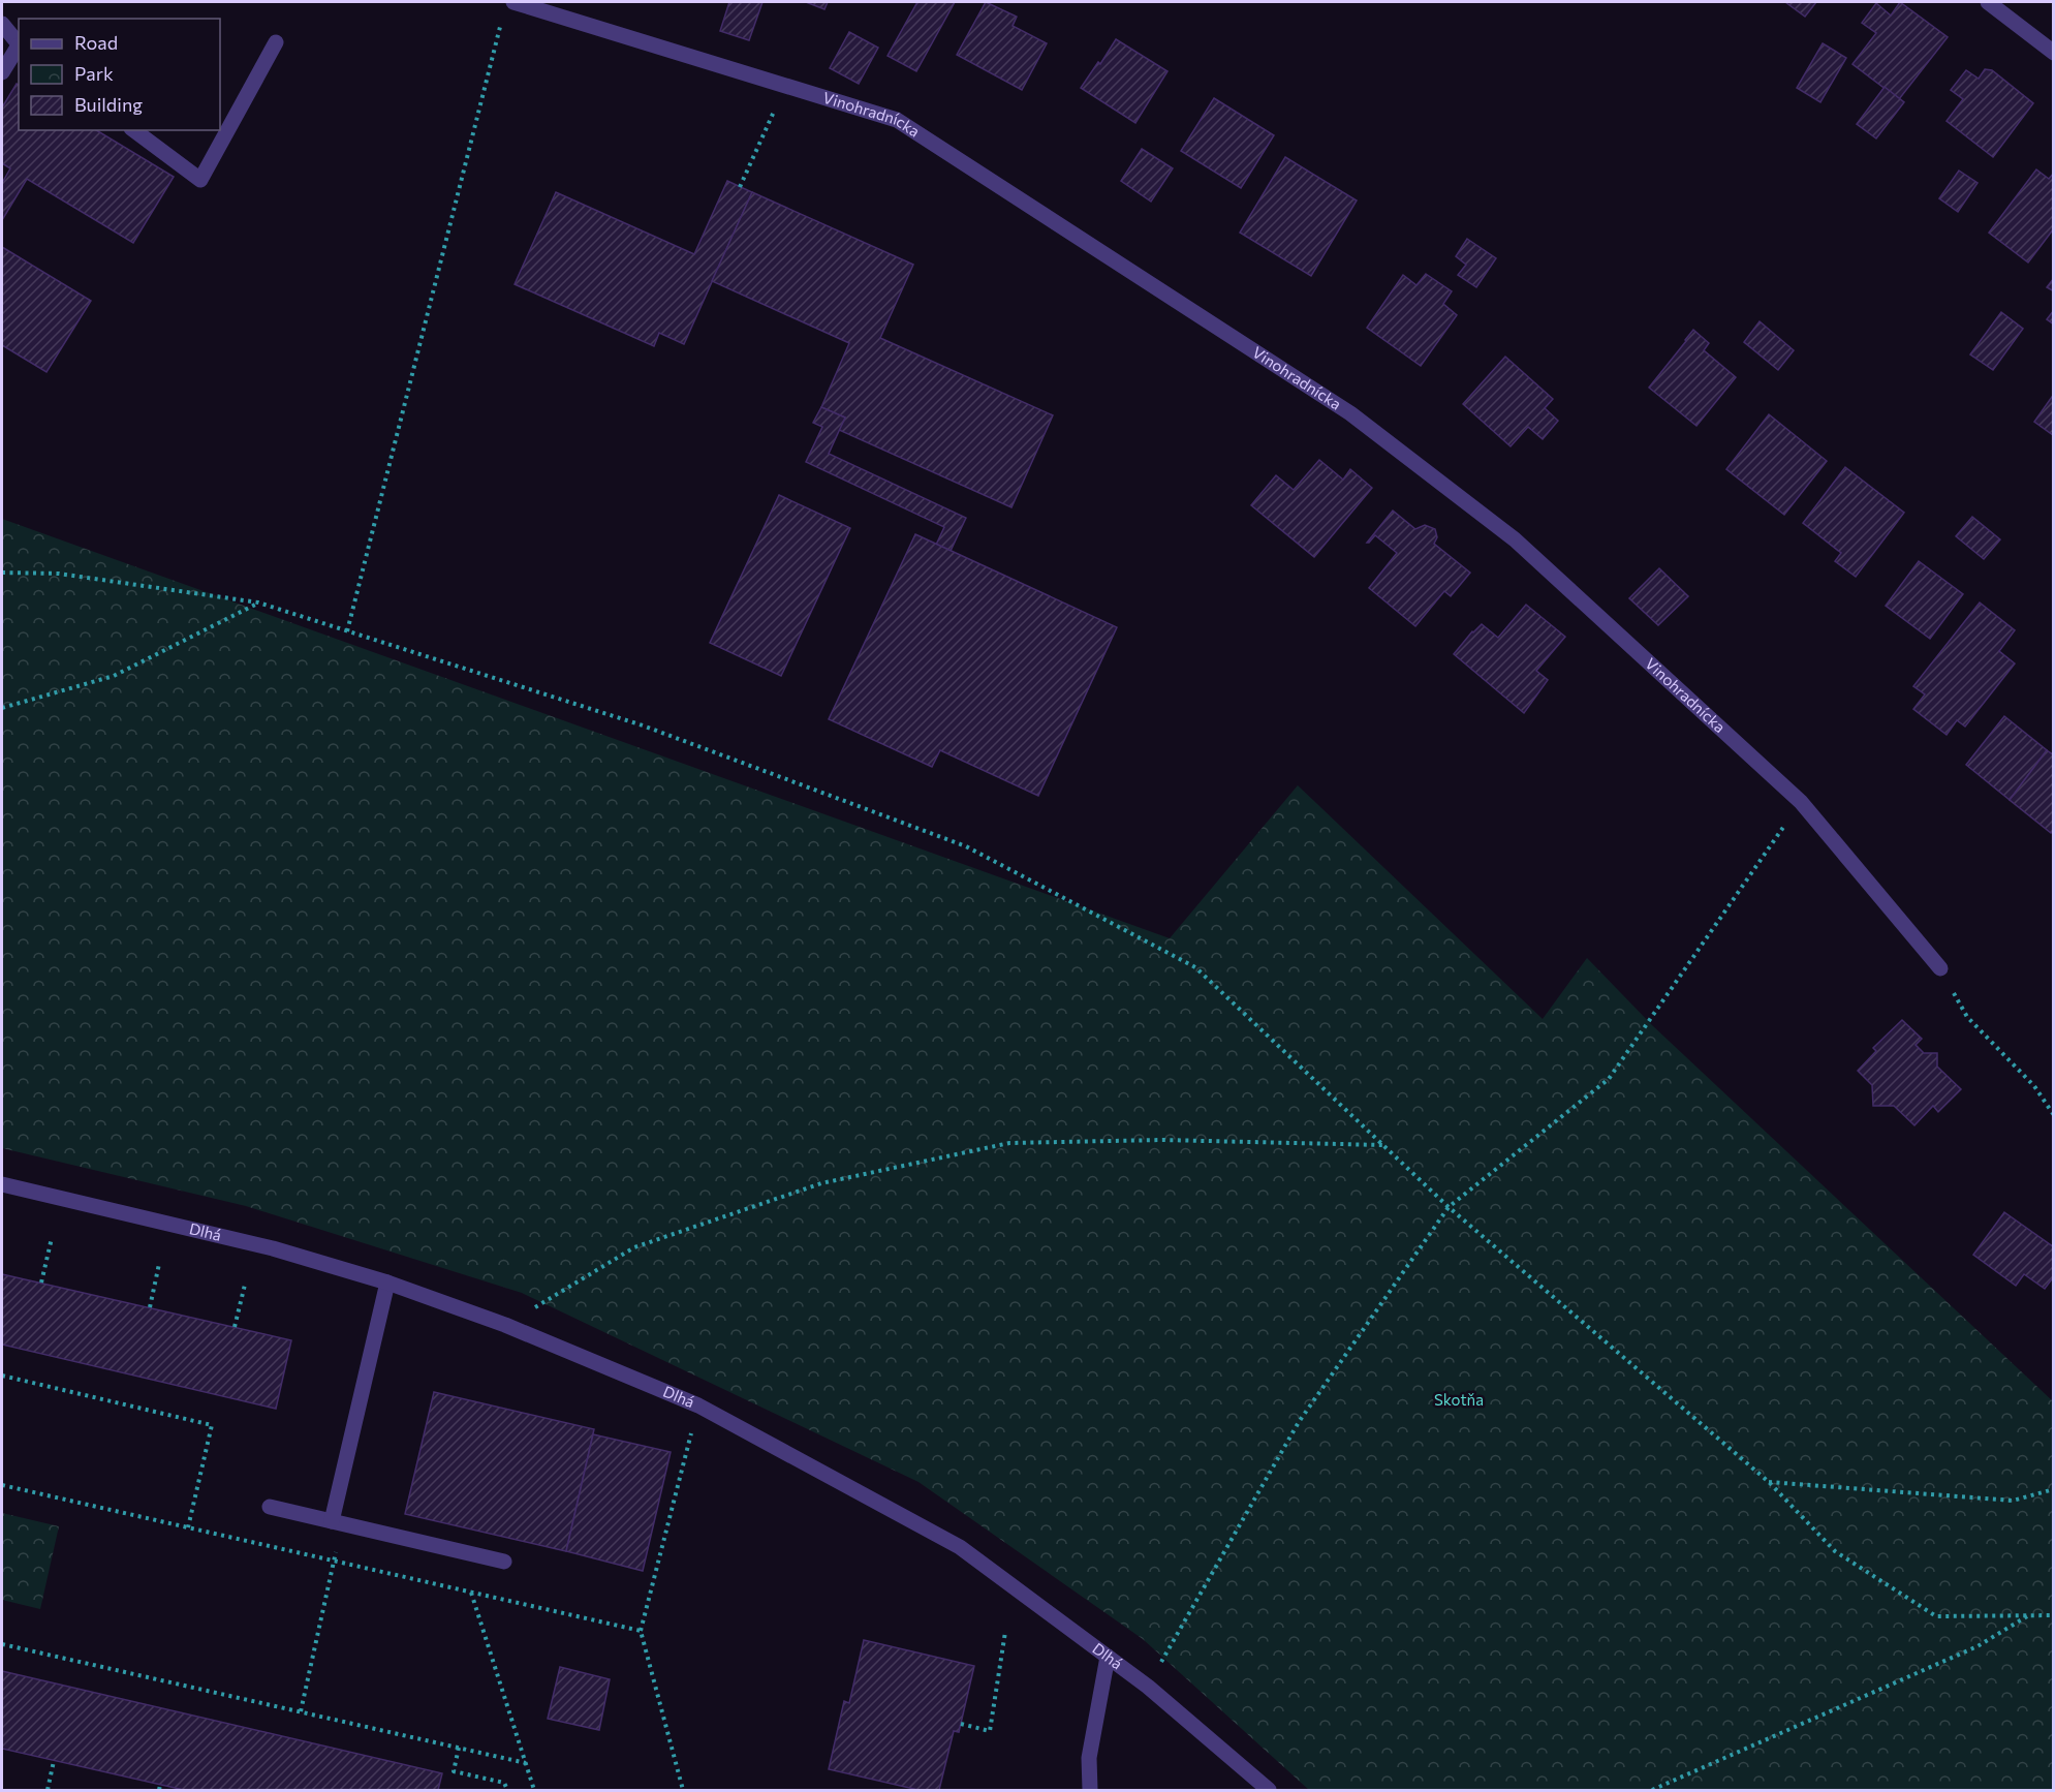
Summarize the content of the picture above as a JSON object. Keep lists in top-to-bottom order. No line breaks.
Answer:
{"streets":{"street":["Vinohradnícka","Dlhá"]},"parks":["Skotňa"],"legend":["Road","Park","Building"]}
